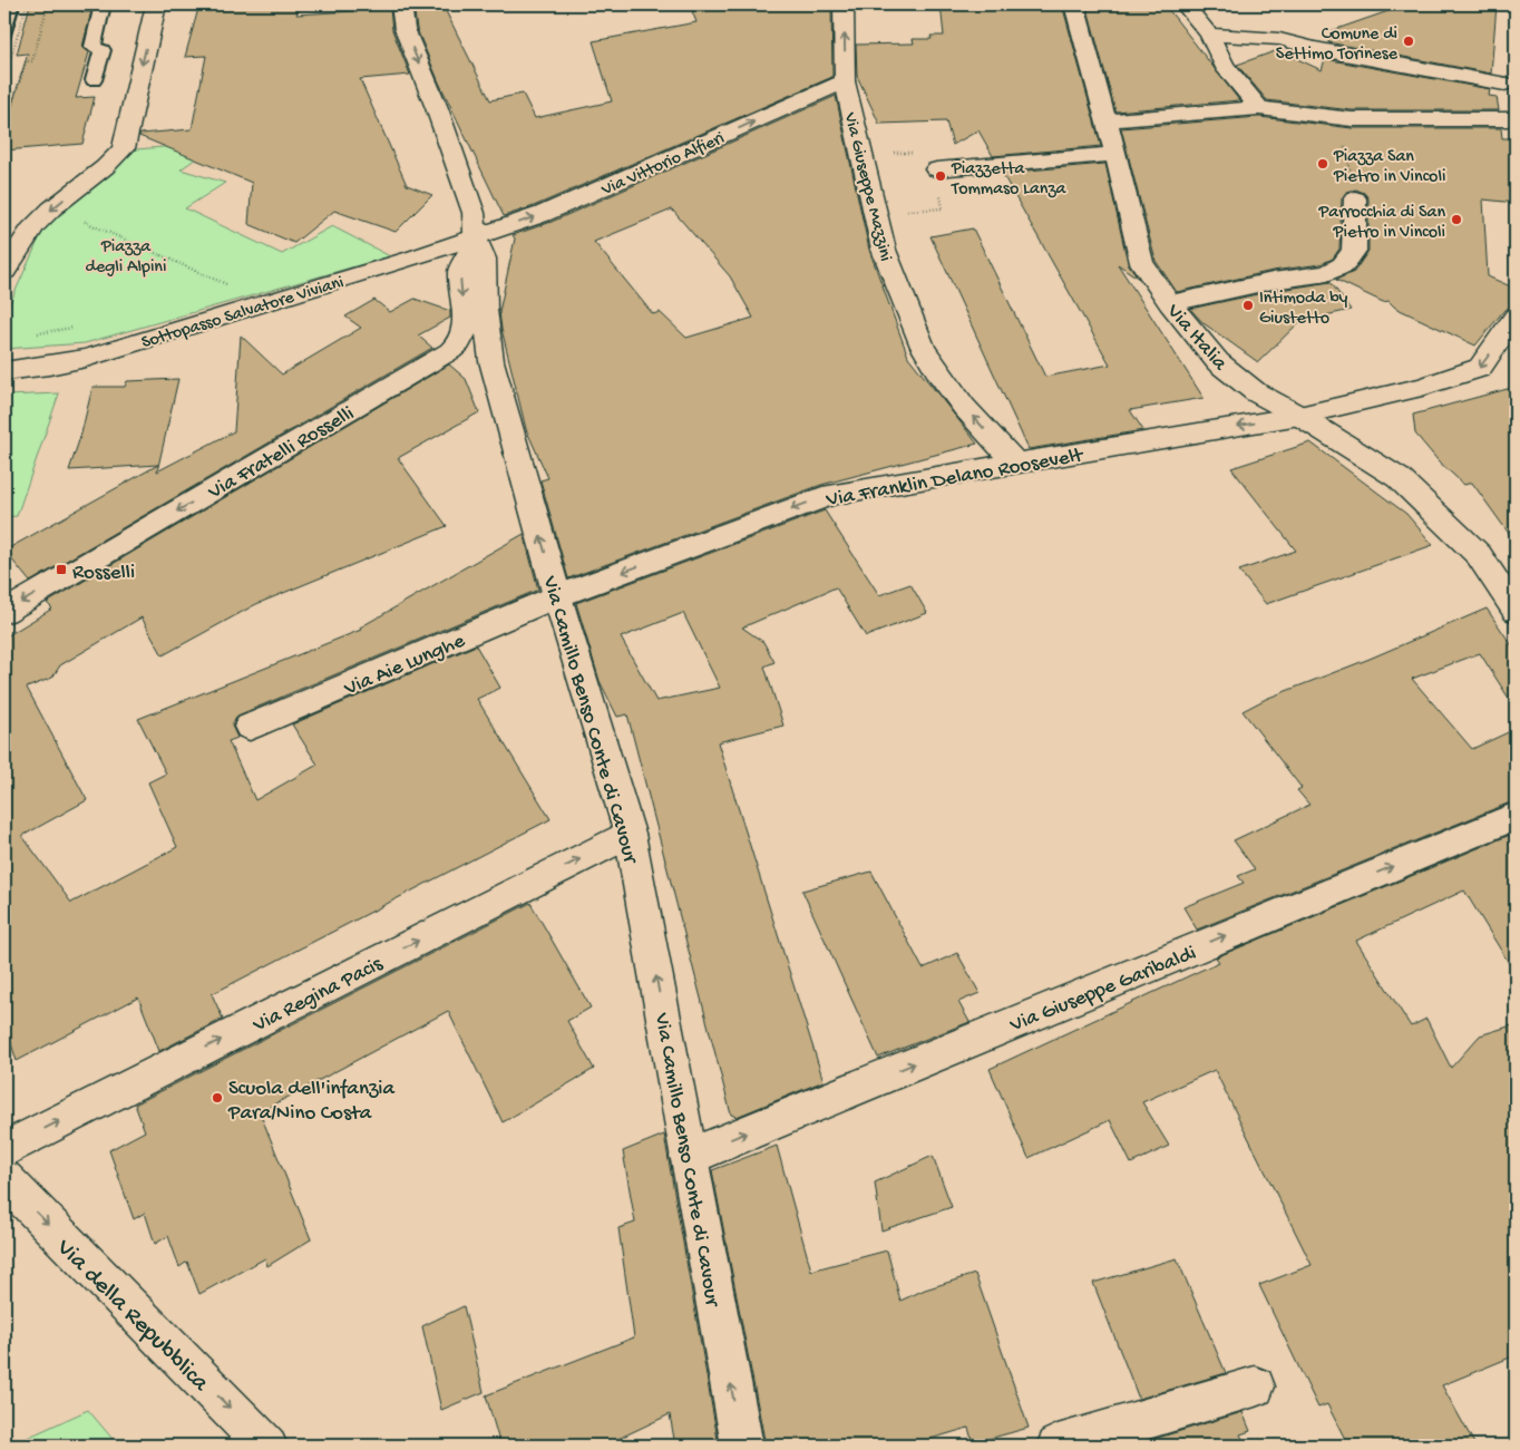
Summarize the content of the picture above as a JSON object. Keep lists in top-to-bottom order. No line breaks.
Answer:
{"streets":{"street":["Via Vittorio Alfieri","Via Giuseppe Mazzini","Sottopasso Salvatore Viviani","Via Italia","Via Fratelli Rosselli","Via Franklin Delano Roosevelt","Via Aie Lunghe","Via Camillo Benso Conte di Cavour","Via Giuseppe Garibaldi","Via Regina Pacis","Via della Repubblica"]},"crossings":[["Via Vittorio Alfieri","Via Giuseppe Mazzini"],["Via Vittorio Alfieri","Sottopasso Salvatore Viviani"],["Via Vittorio Alfieri","Via Fratelli Rosselli"],["Via Vittorio Alfieri","Via Camillo Benso Conte di Cavour"],["Via Giuseppe Mazzini","Via Franklin Delano Roosevelt"],["Sottopasso Salvatore Viviani","Via Fratelli Rosselli"],["Sottopasso Salvatore Viviani","Via Camillo Benso Conte di Cavour"],["Via Italia","Via Franklin Delano Roosevelt"],["Via Fratelli Rosselli","Via Camillo Benso Conte di Cavour"],["Via Franklin Delano Roosevelt","Via Aie Lunghe"],["Via Franklin Delano Roosevelt","Via Camillo Benso Conte di Cavour"],["Via Aie Lunghe","Via Camillo Benso Conte di Cavour"],["Via Camillo Benso Conte di Cavour","Via Giuseppe Garibaldi"],["Via Camillo Benso Conte di Cavour","Via Regina Pacis"]],"one_way":["Via Vittorio Alfieri","Via Giuseppe Mazzini","Via Fratelli Rosselli","Via Franklin Delano Roosevelt","Via Giuseppe Garibaldi","Via Regina Pacis","Via della Repubblica"],"parks":["Piazza degli Alpini"],"places":{"other":["Comune di Settimo Torinese","Piazza San Pietro in Vincoli","Piazzetta Tommaso Lanza","Parrocchia di San Pietro in Vincoli","Intimoda by Giustetto","Scuola dell'infanzia Para/Nino Costa"],"transit":["Rosselli"]}}
